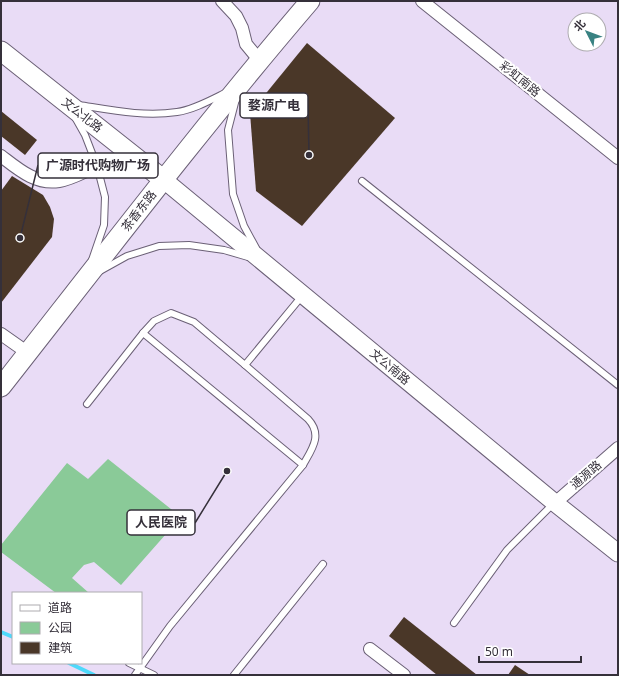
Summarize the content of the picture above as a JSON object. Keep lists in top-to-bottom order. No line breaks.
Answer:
{"streets":{"main road":["文公北路","茶香东路","文公南路"],"street":["彩虹南路","通源路"]},"crossings":[["文公北路","茶香东路"],["文公北路","文公南路"],["茶香东路","文公南路"],["文公南路","通源路"]],"places":["婺源广电","广源时代购物广场","人民医院"],"legend":["道路","公园","建筑"],"scale_bar":"50 m","north":"top left"}
